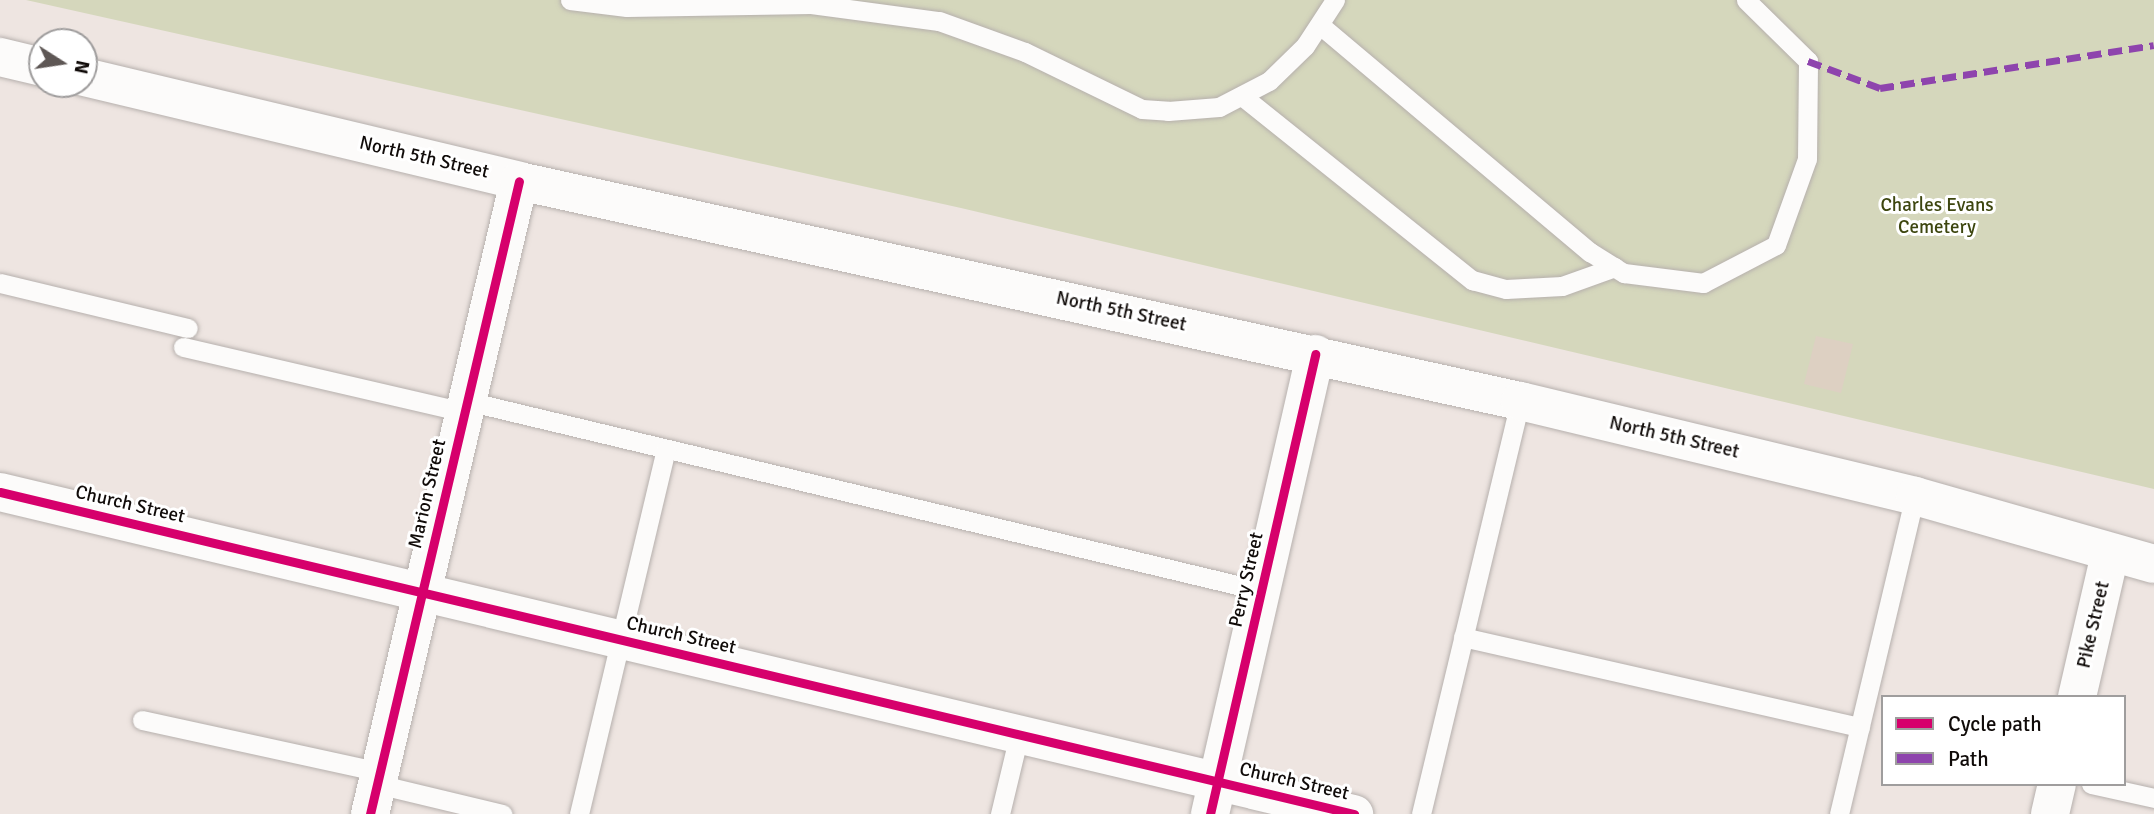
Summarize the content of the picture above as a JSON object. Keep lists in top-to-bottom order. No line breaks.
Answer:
{"streets":{"street":["North 5th Street","Marion Street","Church Street","Perry Street","Pike Street"]},"crossings":[["North 5th Street","Marion Street"],["North 5th Street","Perry Street"],["North 5th Street","Pike Street"],["Marion Street","Church Street"],["Church Street","Perry Street"]],"parks":["Charles Evans Cemetery"],"legend":["Cycle path","Path"],"north":"right"}
